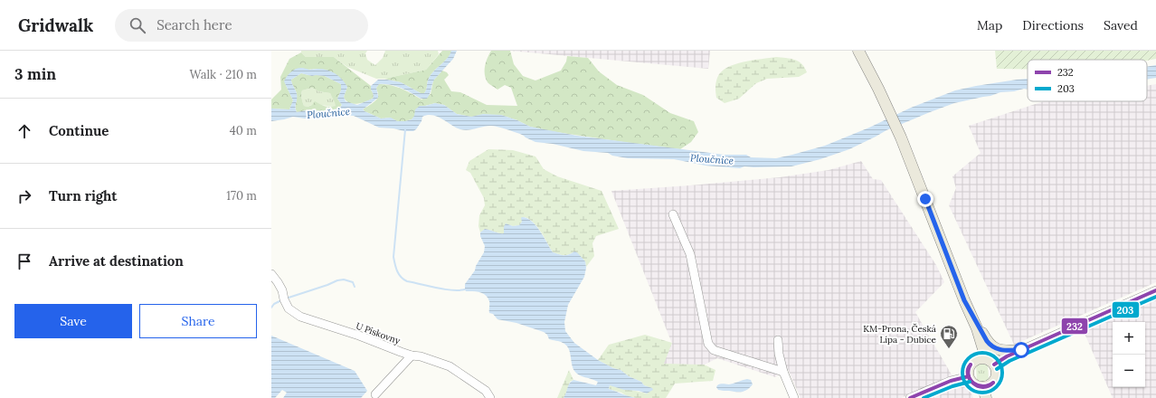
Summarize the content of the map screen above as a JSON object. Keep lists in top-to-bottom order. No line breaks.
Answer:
{"streets":{"street":["U Pískovny"]},"water":["Ploučnice"],"places":{"fuel station":["KM-Prona, Česká Lípa - Dubice"]},"lines":["transit line 232","transit line 203"],"legend":["232","203"],"page":{"header":"Gridwalk","search":"Search here","nav":["Map","Directions","Saved"],"heading":["3 min","Walk · 210 m"],"list":[["Continue","40 m"],["Turn right","170 m"],"Arrive at destination"],"buttons":["Save","Share"],"map_buttons":["+","−"]}}
